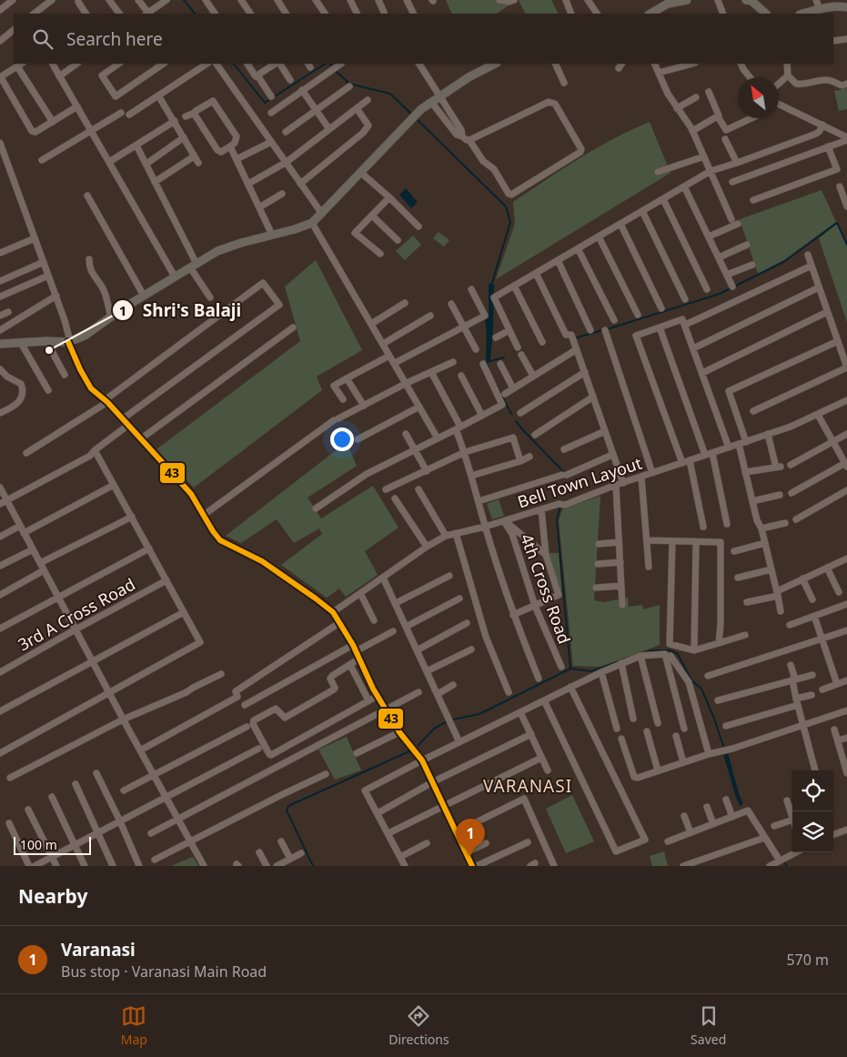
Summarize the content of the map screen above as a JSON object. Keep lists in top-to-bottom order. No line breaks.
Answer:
{"streets":{"street":["Bell Town Layout","4th Cross Road","3rd A Cross Road"]},"crossings":[["Bell Town Layout","4th Cross Road"]],"districts":["VARANASI"],"places":["Shri's Balaji"],"lines":["transit line 43"],"scale_bar":"100 m","north":"top left","page":{"search":"Search here","pins":"1","scale":"100 m","heading":"Nearby","list":[{"mark":"1","name":"Varanasi","note":"Bus stop · Varanasi Main Road","value":"570 m"}],"nav":["Map","Directions","Saved"]}}
